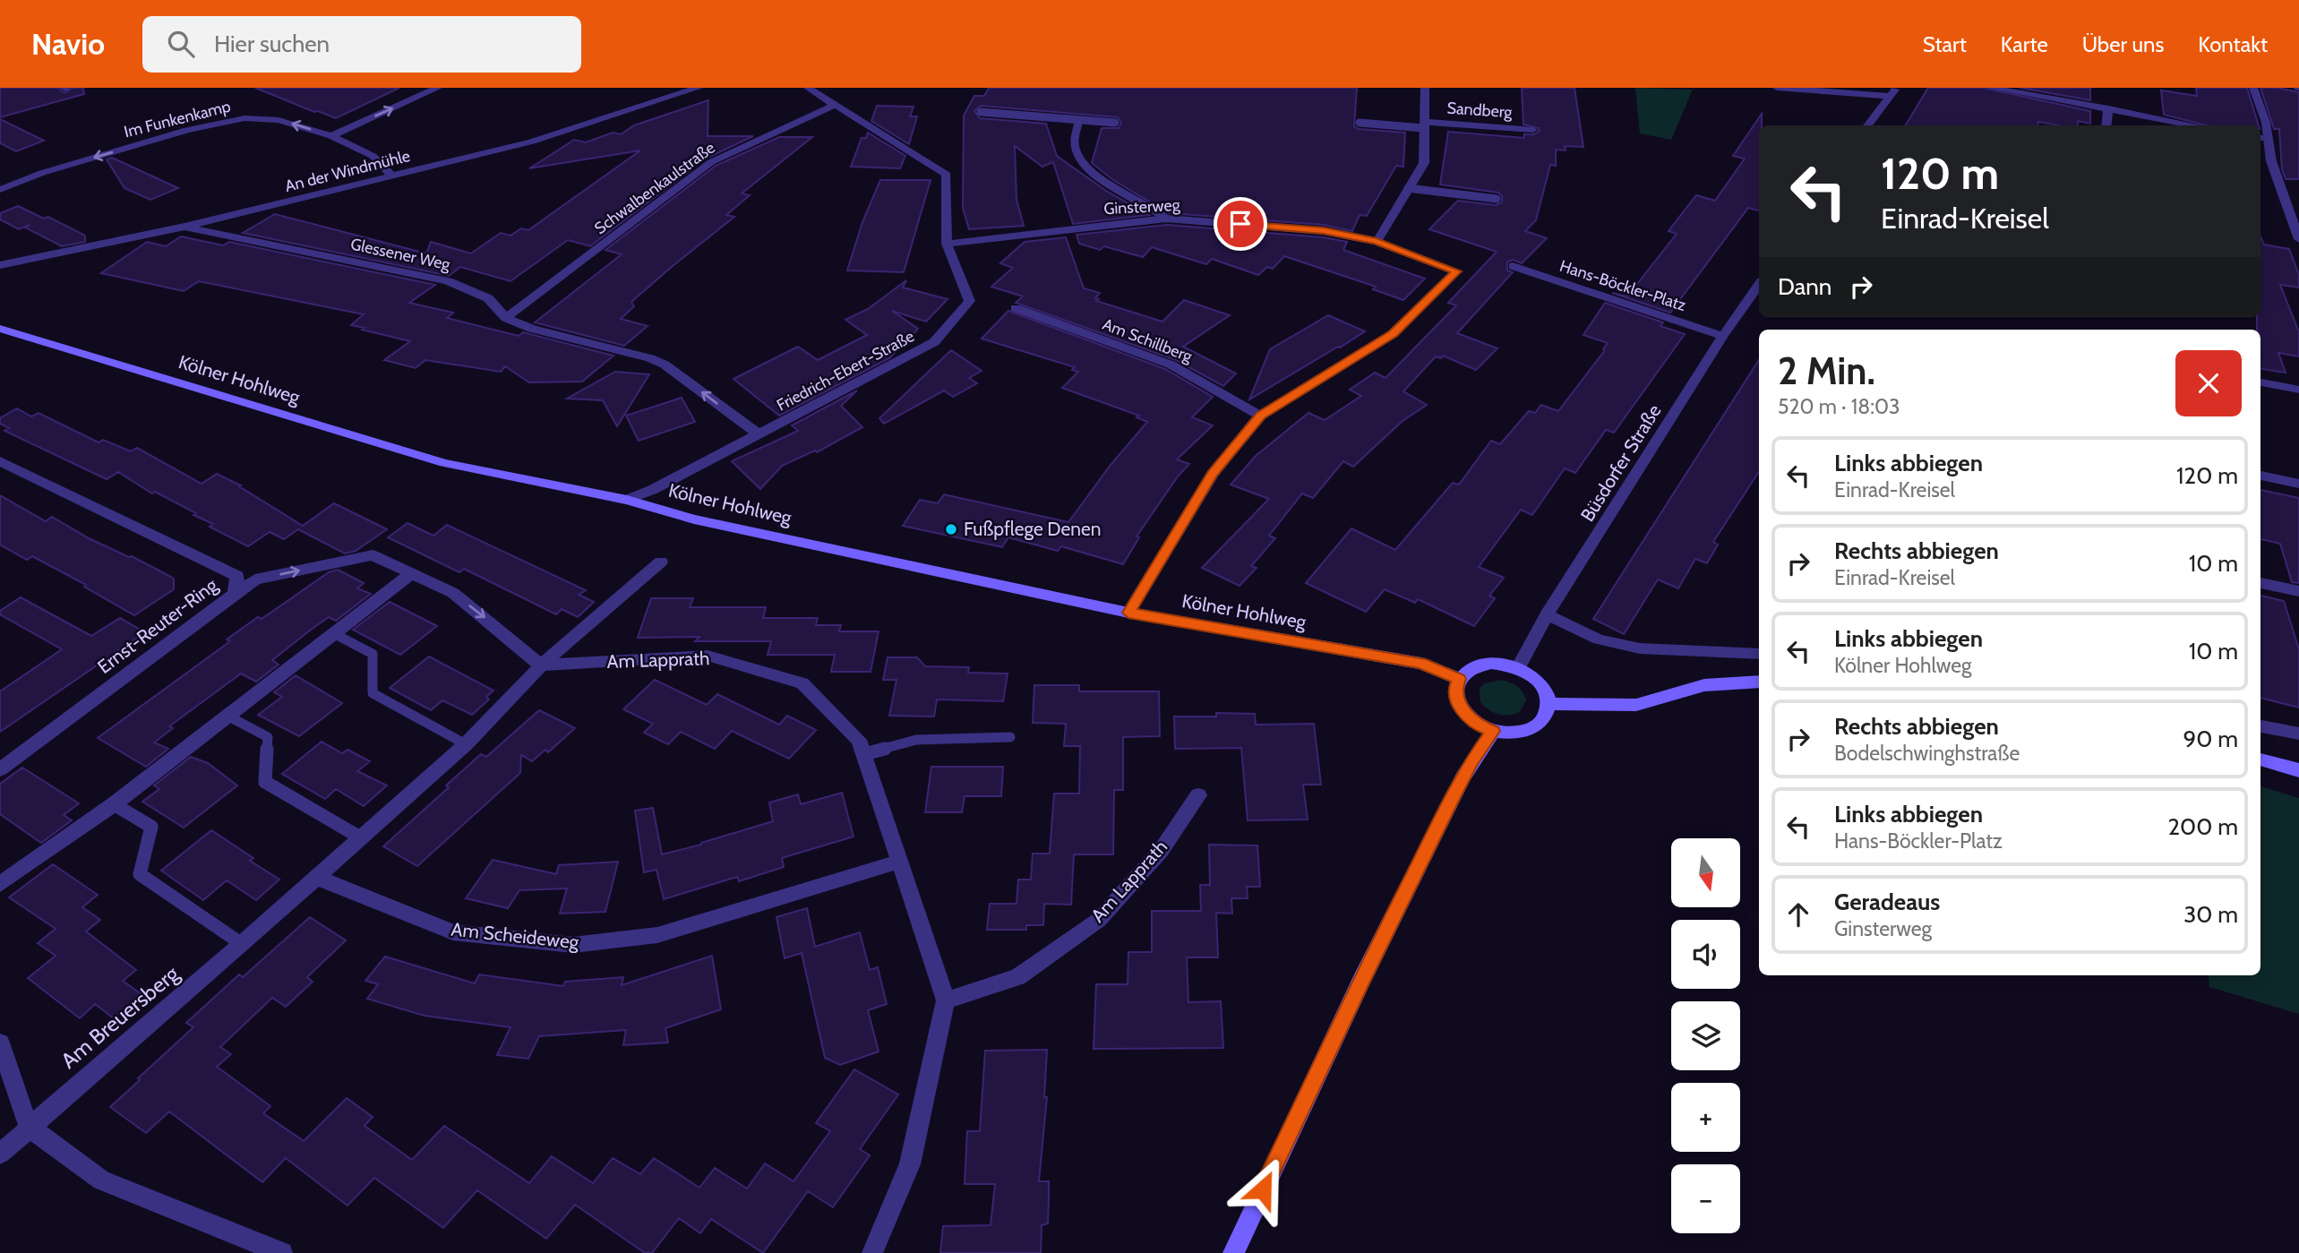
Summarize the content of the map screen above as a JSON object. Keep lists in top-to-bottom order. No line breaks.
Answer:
{"streets":{"main road":["Kölner Hohlweg"],"street":["Sandberg","Im Funkenkamp","An der Windmühle","Schwalbenkaulstraße","Ginsterweg","Glessener Weg","Hans-Böckler-Platz","Am Schillberg","Friedrich-Ebert-Straße","Büsdorfer Straße","Ernst-Reuter-Ring","Am Lapprath","Am Scheideweg","Am Breuersberg"]},"crossings":[["Sandberg","Ginsterweg"],["Im Funkenkamp","An der Windmühle"],["An der Windmühle","Glessener Weg"],["Schwalbenkaulstraße","Glessener Weg"],["Schwalbenkaulstraße","Friedrich-Ebert-Straße"],["Ginsterweg","Friedrich-Ebert-Straße"],["Glessener Weg","Friedrich-Ebert-Straße"],["Hans-Böckler-Platz","Büsdorfer Straße"],["Friedrich-Ebert-Straße","Kölner Hohlweg"],["Kölner Hohlweg","Büsdorfer Straße"],["Am Lapprath","Am Scheideweg"],["Am Lapprath","Am Breuersberg"],["Am Scheideweg","Am Breuersberg"]],"one_way":["Im Funkenkamp","Glessener Weg"],"places":["Fußpflege Denen"],"north":"bottom","page":{"header":"Navio","search":"Hier suchen","nav":["Start","Karte","Über uns","Kontakt"],"turn":["120 m","Einrad-Kreisel"],"then":"Dann","heading":["2 Min.","520 m · 18:03"],"list":[{"name":"Links abbiegen","note":"Einrad-Kreisel","value":"120 m"},{"name":"Rechts abbiegen","note":"Einrad-Kreisel","value":"10 m"},{"name":"Links abbiegen","note":"Kölner Hohlweg","value":"10 m"},{"name":"Rechts abbiegen","note":"Bodelschwinghstraße","value":"90 m"},{"name":"Links abbiegen","note":"Hans-Böckler-Platz","value":"200 m"},{"name":"Geradeaus","note":"Ginsterweg","value":"30 m"}],"map_buttons":["+","−"]}}
